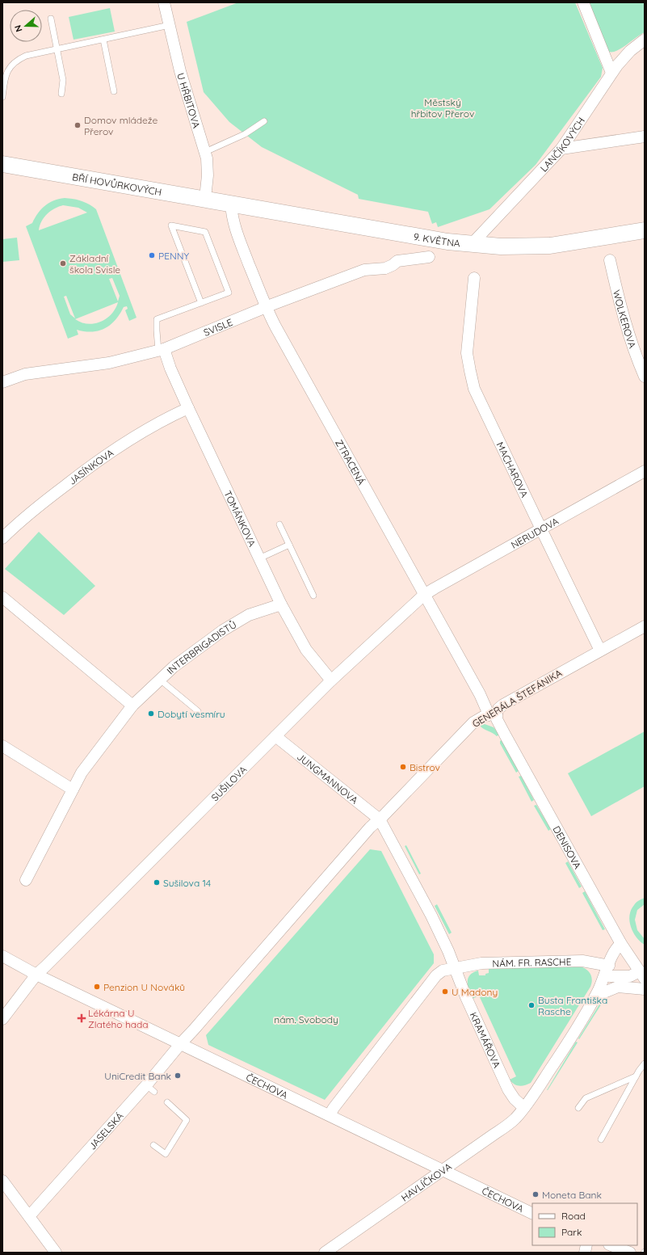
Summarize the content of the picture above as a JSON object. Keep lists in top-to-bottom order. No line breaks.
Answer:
{"streets":{"main road":["BŘÍ HOVŮRKOVÝCH","9. KVĚTNA"],"street":["U HŘBITOVA","LANČÍKOVÝCH","WOLKEROVA","SVISLE","ZTRACENÁ","JASÍNKOVA","MACHAROVA","TOMÁNKOVA","NERUDOVA","INTERBRIGADISTŮ","GENERÁLA ŠTEFÁNIKA","JUNGMANNOVA","SUŠILOVA","DENISOVA","NÁM. FR. RASCHE","KRAMÁŘOVA","ČECHOVA","JASELSKÁ","HAVLÍČKOVA"]},"crossings":[["U HŘBITOVA","BŘÍ HOVŮRKOVÝCH"],["LANČÍKOVÝCH","9. KVĚTNA"],["BŘÍ HOVŮRKOVÝCH","9. KVĚTNA"],["BŘÍ HOVŮRKOVÝCH","ZTRACENÁ"],["9. KVĚTNA","ZTRACENÁ"],["SVISLE","ZTRACENÁ"],["SVISLE","TOMÁNKOVA"],["ZTRACENÁ","NERUDOVA"],["ZTRACENÁ","GENERÁLA ŠTEFÁNIKA"],["ZTRACENÁ","SUŠILOVA"],["ZTRACENÁ","DENISOVA"],["JASÍNKOVA","TOMÁNKOVA"],["MACHAROVA","NERUDOVA"],["MACHAROVA","GENERÁLA ŠTEFÁNIKA"],["TOMÁNKOVA","INTERBRIGADISTŮ"],["TOMÁNKOVA","SUŠILOVA"],["NERUDOVA","SUŠILOVA"],["GENERÁLA ŠTEFÁNIKA","JUNGMANNOVA"],["GENERÁLA ŠTEFÁNIKA","DENISOVA"],["JUNGMANNOVA","SUŠILOVA"],["SUŠILOVA","ČECHOVA"],["DENISOVA","NÁM. FR. RASCHE"],["NÁM. FR. RASCHE","KRAMÁŘOVA"],["KRAMÁŘOVA","HAVLÍČKOVA"],["ČECHOVA","JASELSKÁ"],["ČECHOVA","HAVLÍČKOVA"]],"parks":["Městský hřbitov Přerov","nám. Svobody"],"places":{"other":["Domov mládeže Přerov","PENNY","Základní škola Svisle","Dobytí vesmíru","Bistrov","Sušilova 14","Penzion U Nováků","U Madony","Busta Františka Rasche","UniCredit Bank","Moneta Bank"],"health":["Lékárna U Zlatého hada"]},"legend":["Road","Park"],"north":"left"}
